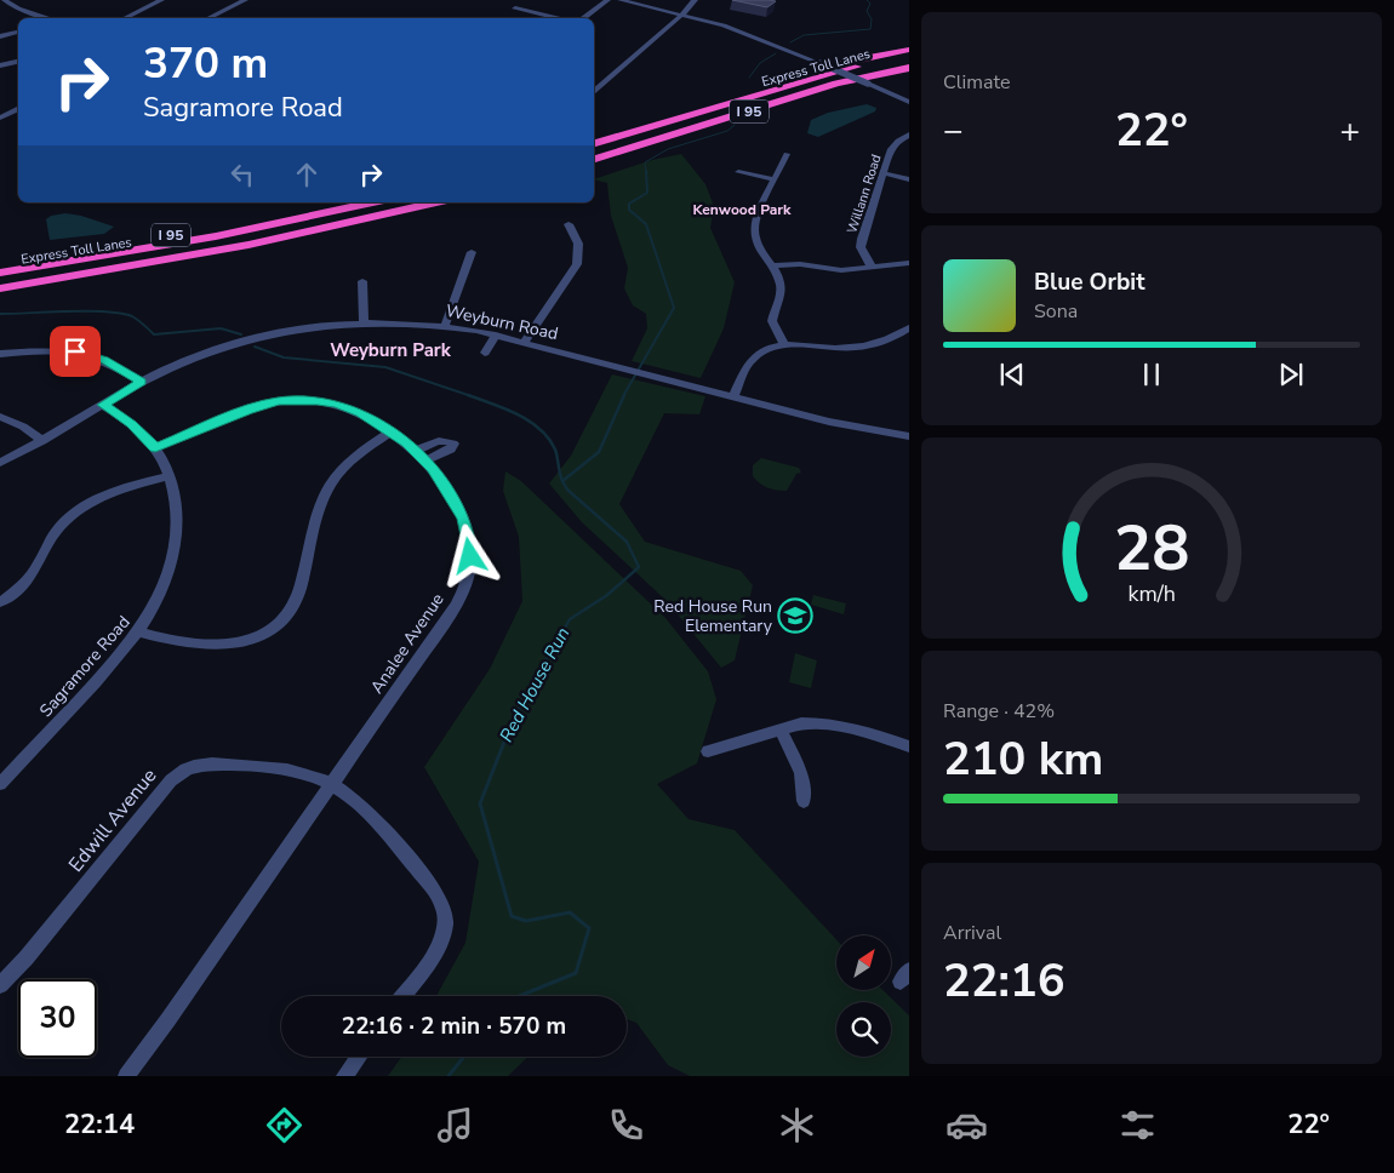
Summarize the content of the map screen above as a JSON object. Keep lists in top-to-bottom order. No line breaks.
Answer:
{"streets":{"highway":["Express Toll Lanes","I 95"],"street":["Willann Road","Weyburn Road","Analee Avenue","Sagramore Road","Edwill Avenue"]},"crossings":[["Weyburn Road","Sagramore Road"],["Analee Avenue","Sagramore Road"],["Analee Avenue","Edwill Avenue"]],"districts":["Kenwood Park","Weyburn Park"],"water":["Red House Run"],"places":{"school or university":["Red House Run Elementary"]},"north":"top right","page":{"tile":["Climate",["Range · 42%","210 km"],["Arrival","22:16"]],"turn":["370 m","Sagramore Road"],"heat":["−","22°","+"],"song":["Blue Orbit","Sona"],"limit":"30","trip":"22:16 · 2 min · 570 m","tabs":["22:14","22°"],"gauge":["28","km/h"]}}
